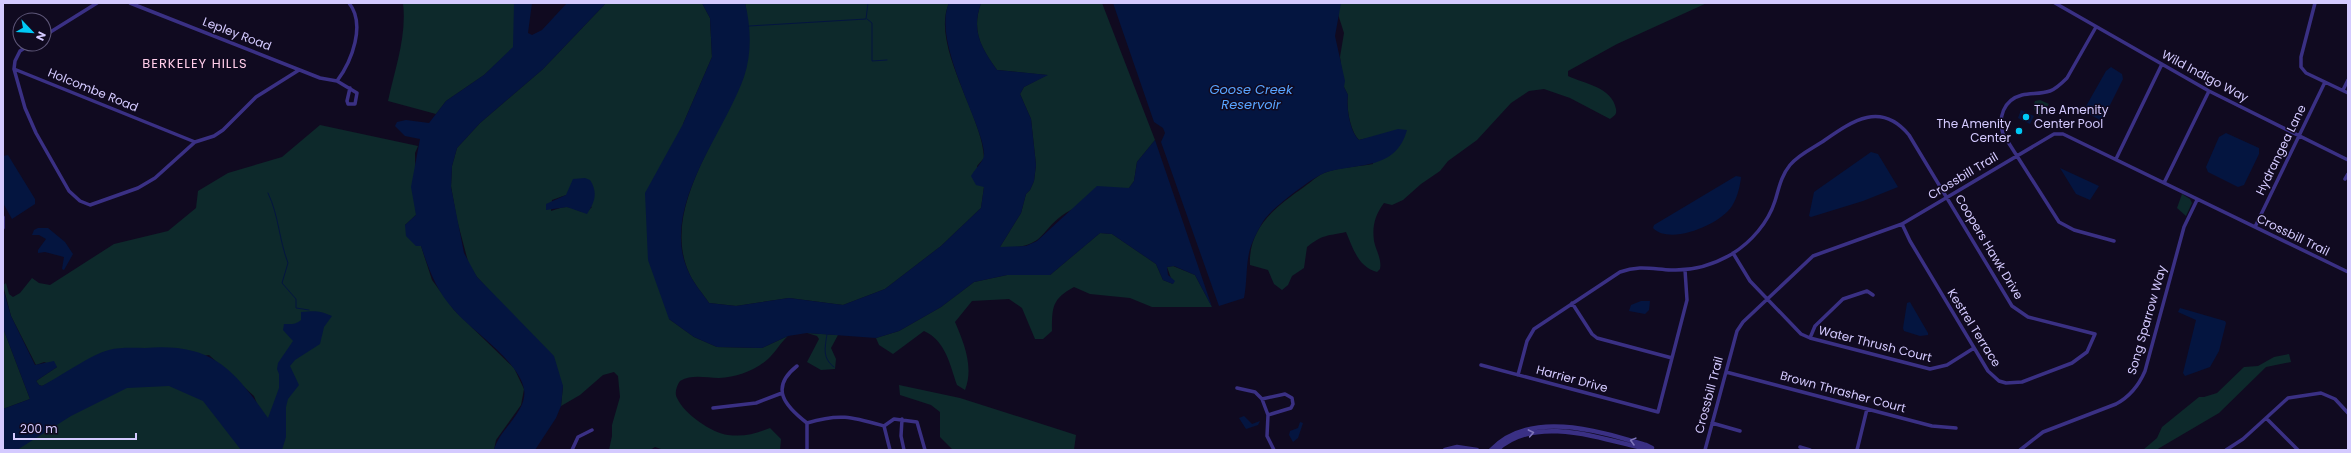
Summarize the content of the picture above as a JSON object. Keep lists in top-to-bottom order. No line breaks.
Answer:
{"streets":{"street":["Lepley Road","Wild Indigo Way","Holcombe Road","Hydrangea Lane","Crossbill Trail","Coopers Hawk Drive","Song Sparrow Way","Kestrel Terrace","Water Thrush Court","Harrier Drive","Brown Thrasher Court"]},"crossings":[["Wild Indigo Way","Hydrangea Lane"],["Hydrangea Lane","Crossbill Trail"],["Crossbill Trail","Coopers Hawk Drive"],["Crossbill Trail","Song Sparrow Way"],["Crossbill Trail","Kestrel Terrace"],["Crossbill Trail","Water Thrush Court"],["Crossbill Trail","Brown Thrasher Court"],["Coopers Hawk Drive","Kestrel Terrace"],["Coopers Hawk Drive","Water Thrush Court"],["Coopers Hawk Drive","Harrier Drive"],["Kestrel Terrace","Water Thrush Court"]],"districts":["BERKELEY HILLS"],"water":["Goose Creek Reservoir"],"places":["The Amenity Center Pool","The Amenity Center"],"scale_bar":"200 m","north":"bottom right"}
